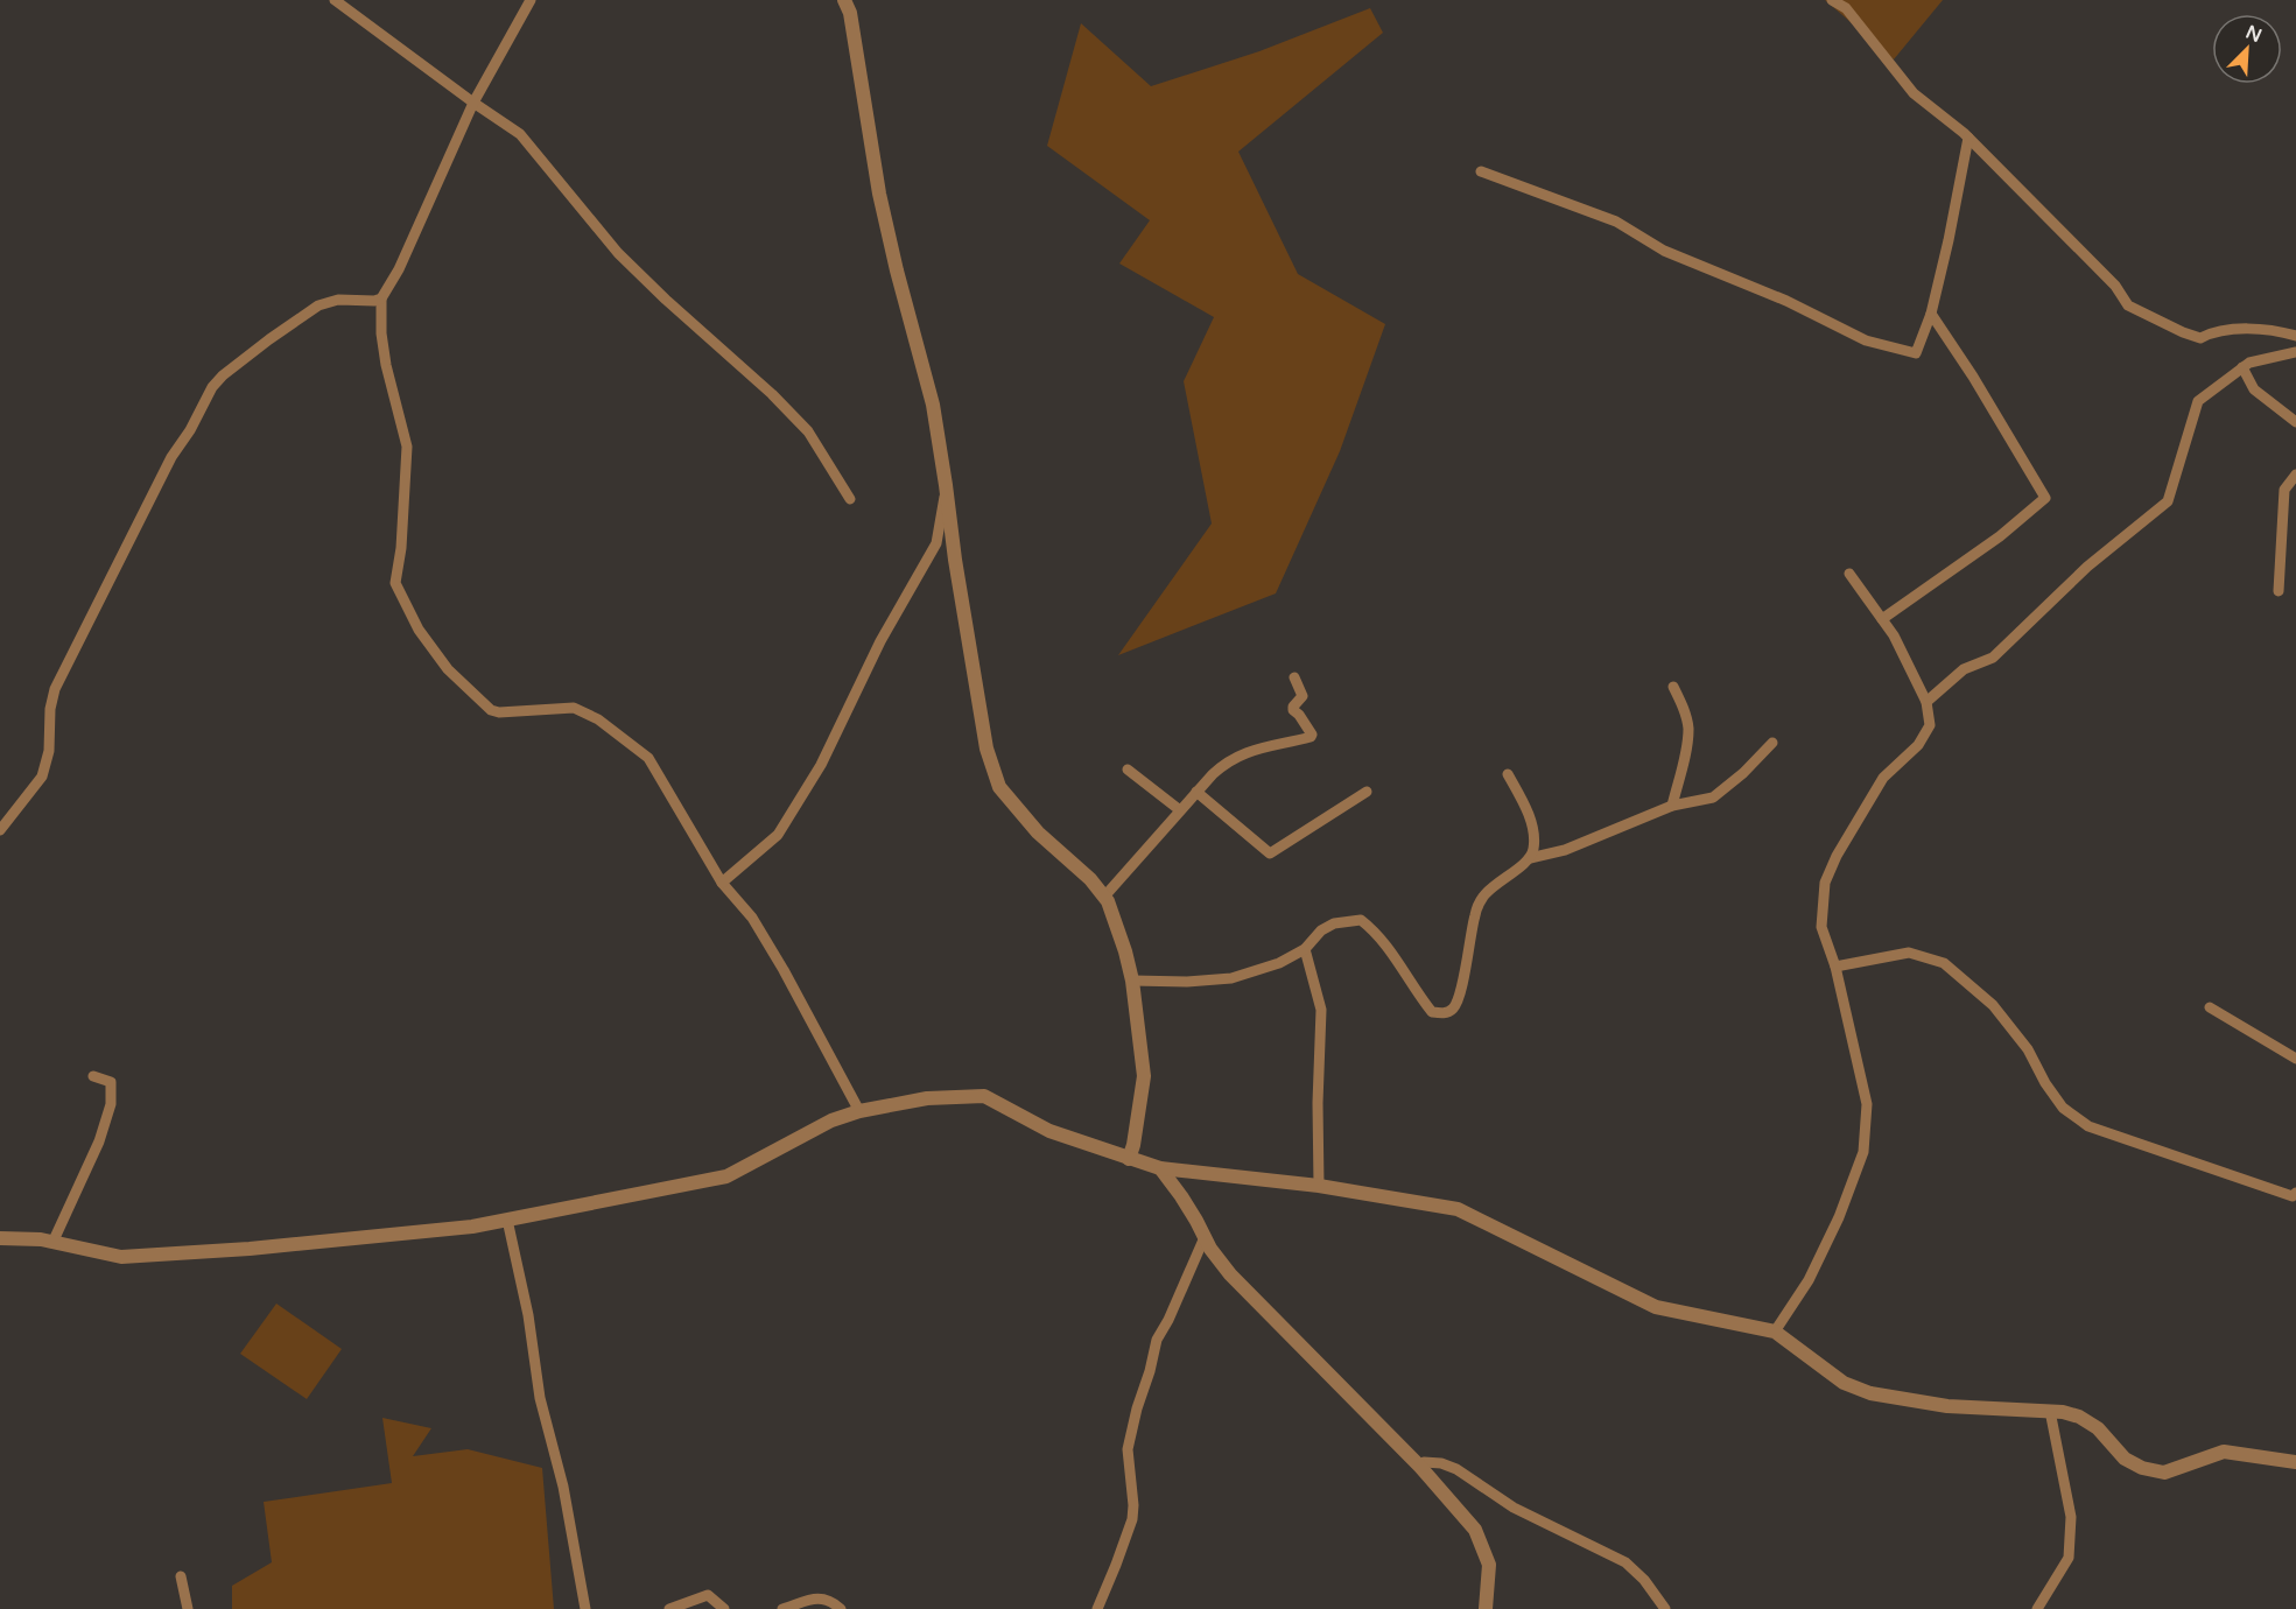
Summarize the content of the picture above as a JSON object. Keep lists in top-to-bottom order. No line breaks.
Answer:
{"north":"top right"}
